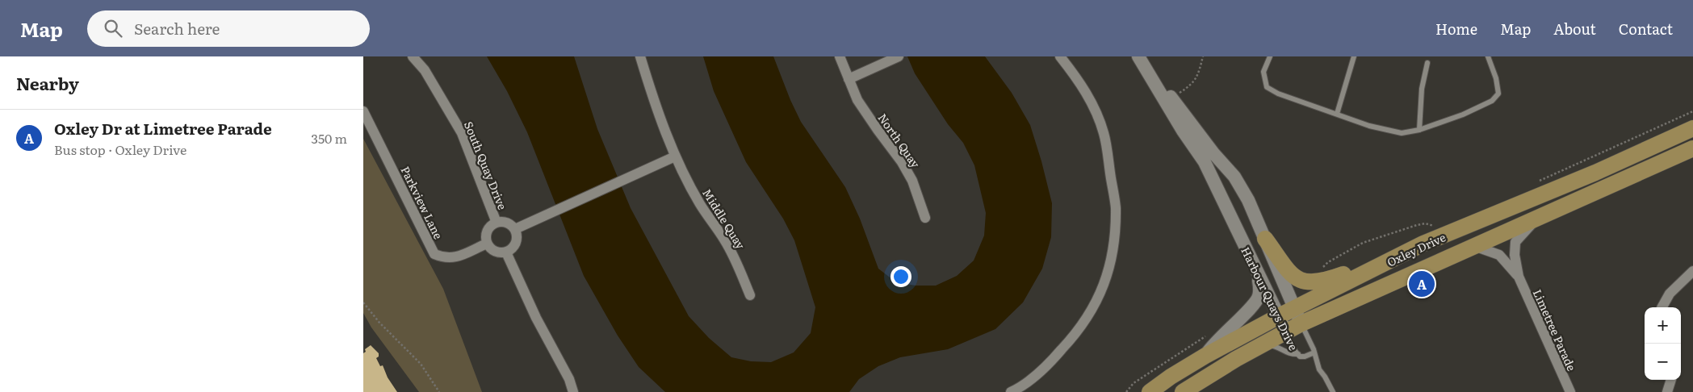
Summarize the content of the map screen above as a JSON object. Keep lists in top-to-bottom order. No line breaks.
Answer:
{"streets":{"main road":["Oxley Drive"],"street":["North Quay","South Quay Drive","Parkview Lane","Middle Quay","Harbour Quays Drive","Limetree Parade"]},"crossings":[["South Quay Drive","Parkview Lane"],["Oxley Drive","Harbour Quays Drive"],["Oxley Drive","Limetree Parade"]],"page":{"header":"Map","search":"Search here","nav":["Home","Map","About","Contact"],"heading":"Nearby","list":[{"mark":"A","name":"Oxley Dr at Limetree Parade","note":"Bus stop · Oxley Drive","value":"350 m"}],"pins":"A","map_buttons":["+","−"]}}
